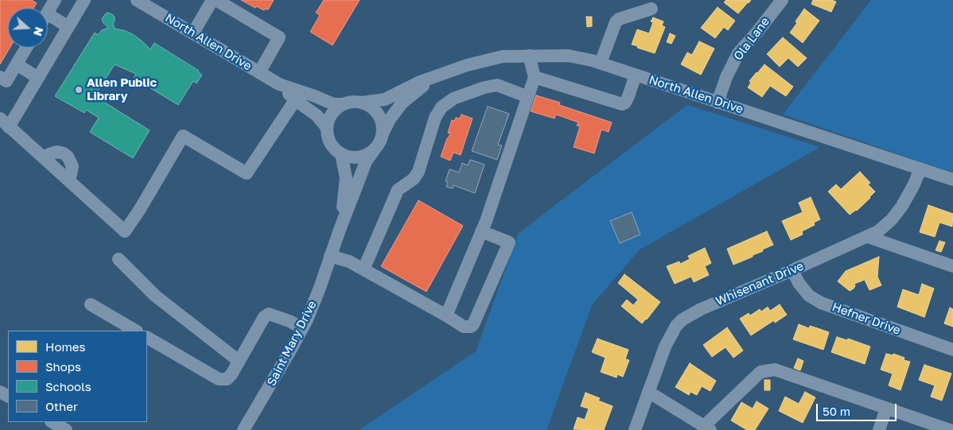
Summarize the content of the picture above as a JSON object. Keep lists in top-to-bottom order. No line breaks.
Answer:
{"streets":{"street":["Ola Lane","North Allen Drive","Whisenant Drive","Hefner Drive","Saint Mary Drive"]},"crossings":[["Ola Lane","North Allen Drive"],["North Allen Drive","Whisenant Drive"],["North Allen Drive","Saint Mary Drive"],["Whisenant Drive","Hefner Drive"]],"places":["Allen Public Library"],"legend":["Homes","Shops","Schools","Other"],"scale_bar":"50 m","north":"right"}
